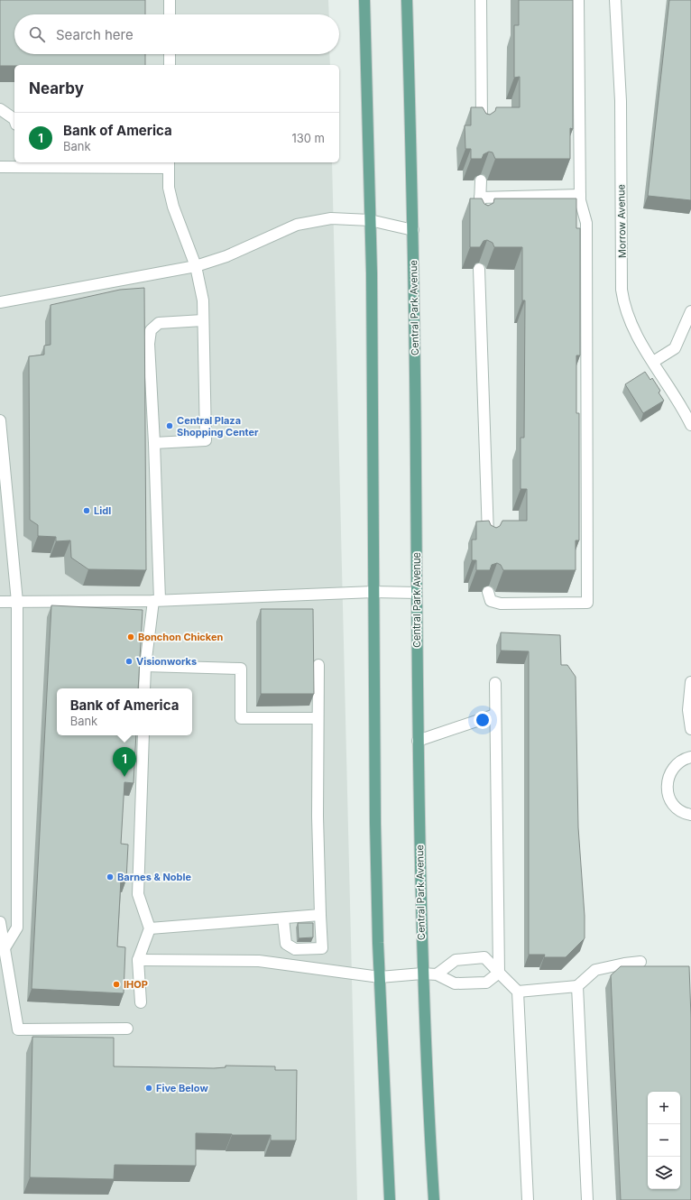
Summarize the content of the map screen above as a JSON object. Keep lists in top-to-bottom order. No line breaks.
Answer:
{"streets":{"main road":["Central Park Avenue"],"street":["Morrow Avenue"]},"places":["Central Plaza Shopping Center","Lidl","Bonchon Chicken","Visionworks","Barnes & Noble","IHOP","Five Below"],"page":{"search":"Search here","heading":"Nearby","list":[{"mark":"1","name":"Bank of America","note":"Bank","value":"130 m"}],"popup":["Bank of America","Bank"],"pins":"1","map_buttons":["+","−"]}}
